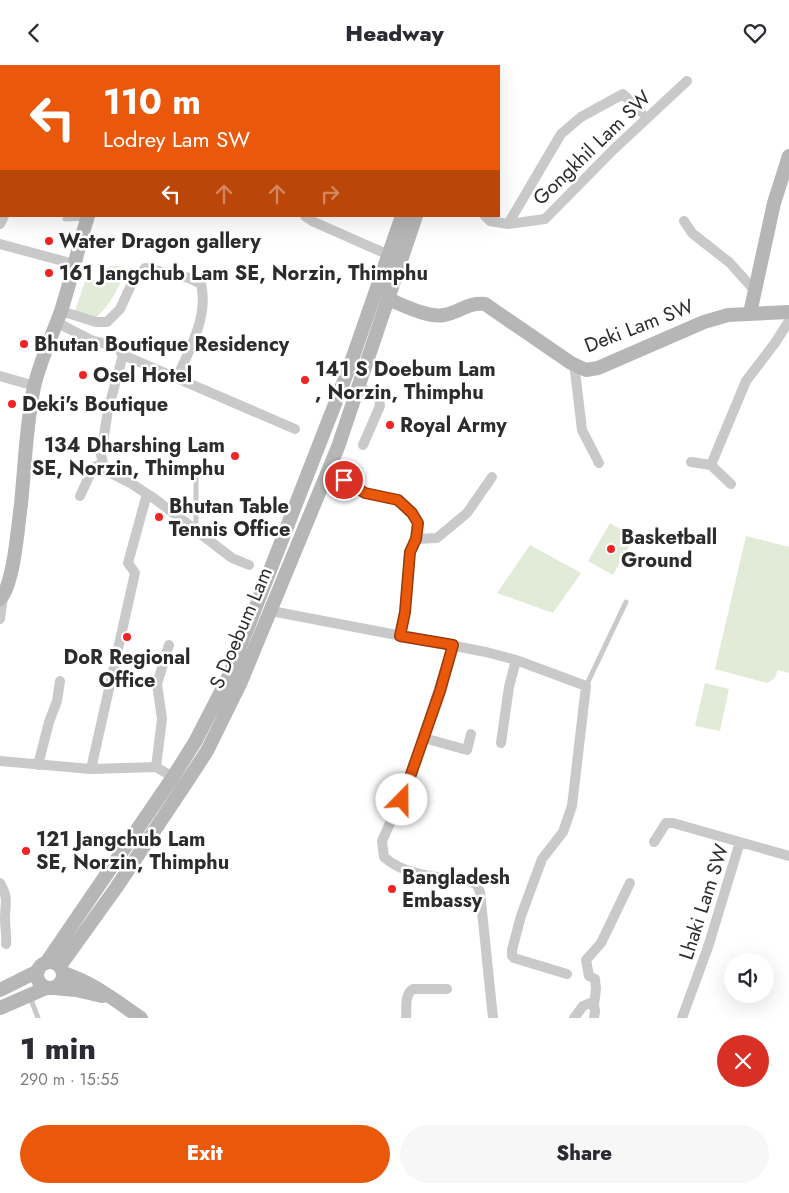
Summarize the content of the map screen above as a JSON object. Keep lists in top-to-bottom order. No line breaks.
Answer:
{"streets":{"main road":["Deki Lam SW","S Doebum Lam"],"street":["Gongkhil Lam SW","Lhaki Lam SW"]},"crossings":[["Deki Lam SW","S Doebum Lam"]],"places":["Water Dragon gallery","161 Jangchub Lam SE, Norzin, Thimphu","Bhutan Boutique Residency","Osel Hotel","141 S Doebum Lam , Norzin, Thimphu","Deki's Boutique","Royal Army","134 Dharshing Lam SE, Norzin, Thimphu","Bhutan Table Tennis Office","Basketball Ground","DoR Regional Office","121 Jangchub Lam SE, Norzin, Thimphu","Bangladesh Embassy"],"page":{"header":"Headway","turn":["110 m","Lodrey Lam SW"],"heading":["1 min","290 m · 15:55"],"buttons":["Exit","Share"]}}
